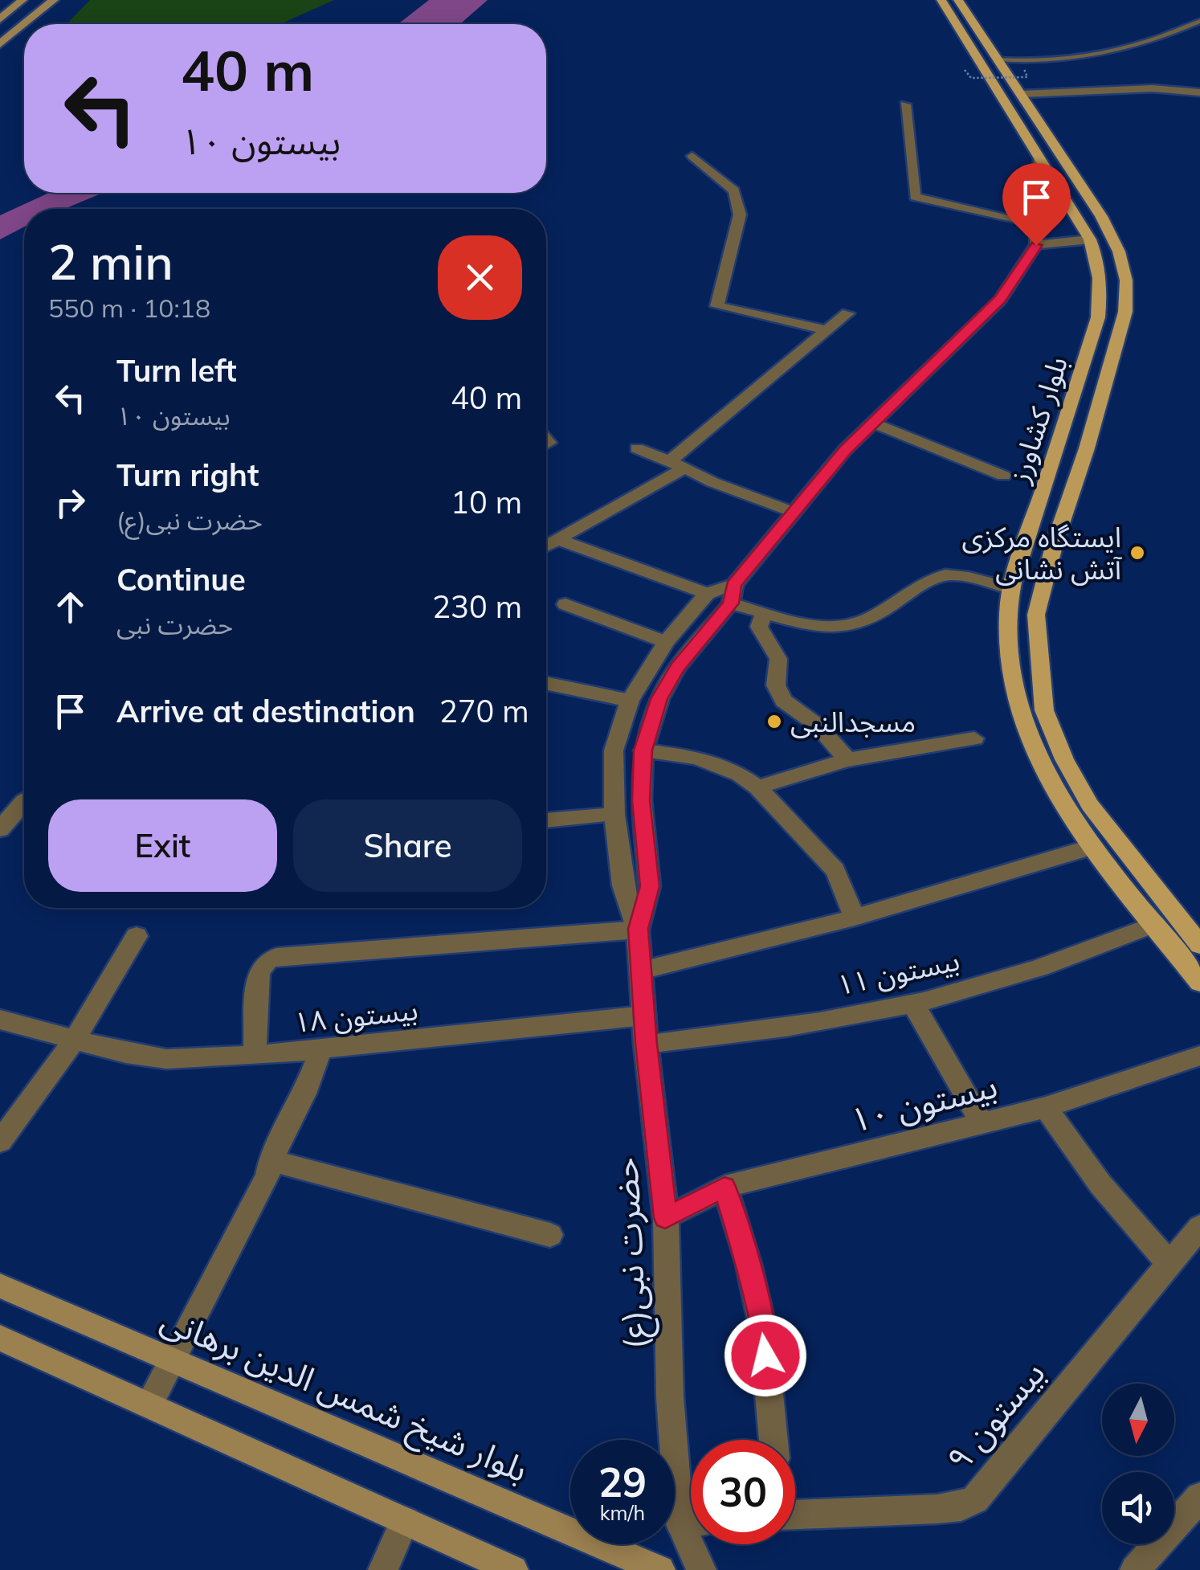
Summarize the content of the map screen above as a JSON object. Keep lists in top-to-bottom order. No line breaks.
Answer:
{"streets":{"main road":["بلوار کشاورز","بلوار شیخ شمس الدین برهانی"],"street":["بیستون ۱۱","بیستون ۱۸","بیستون ۱۰","حضرت نبی(ع)","بیستون ۹"]},"crossings":[["بلوار کشاورز","بیستون ۱۱"],["بیستون ۱۱","حضرت نبی(ع)"],["بیستون ۱۸","حضرت نبی(ع)"],["بیستون ۱۰","حضرت نبی(ع)"]],"places":["ایستگاه مرکزی آتش نشانی","مسجدالنبی"],"north":"bottom","page":{"turn":["40 m","بیستون ۱۰"],"heading":["2 min","550 m · 10:18"],"list":[{"name":"Turn left","note":"بیستون ۱۰","value":"40 m"},{"name":"Turn right","note":"حضرت نبی(ع)","value":"10 m"},{"name":"Continue","note":"حضرت نبی","value":"230 m"},{"name":"Arrive at destination","value":"270 m"}],"buttons":["Exit","Share"],"speed":"29 km/h","limit":"30"}}
